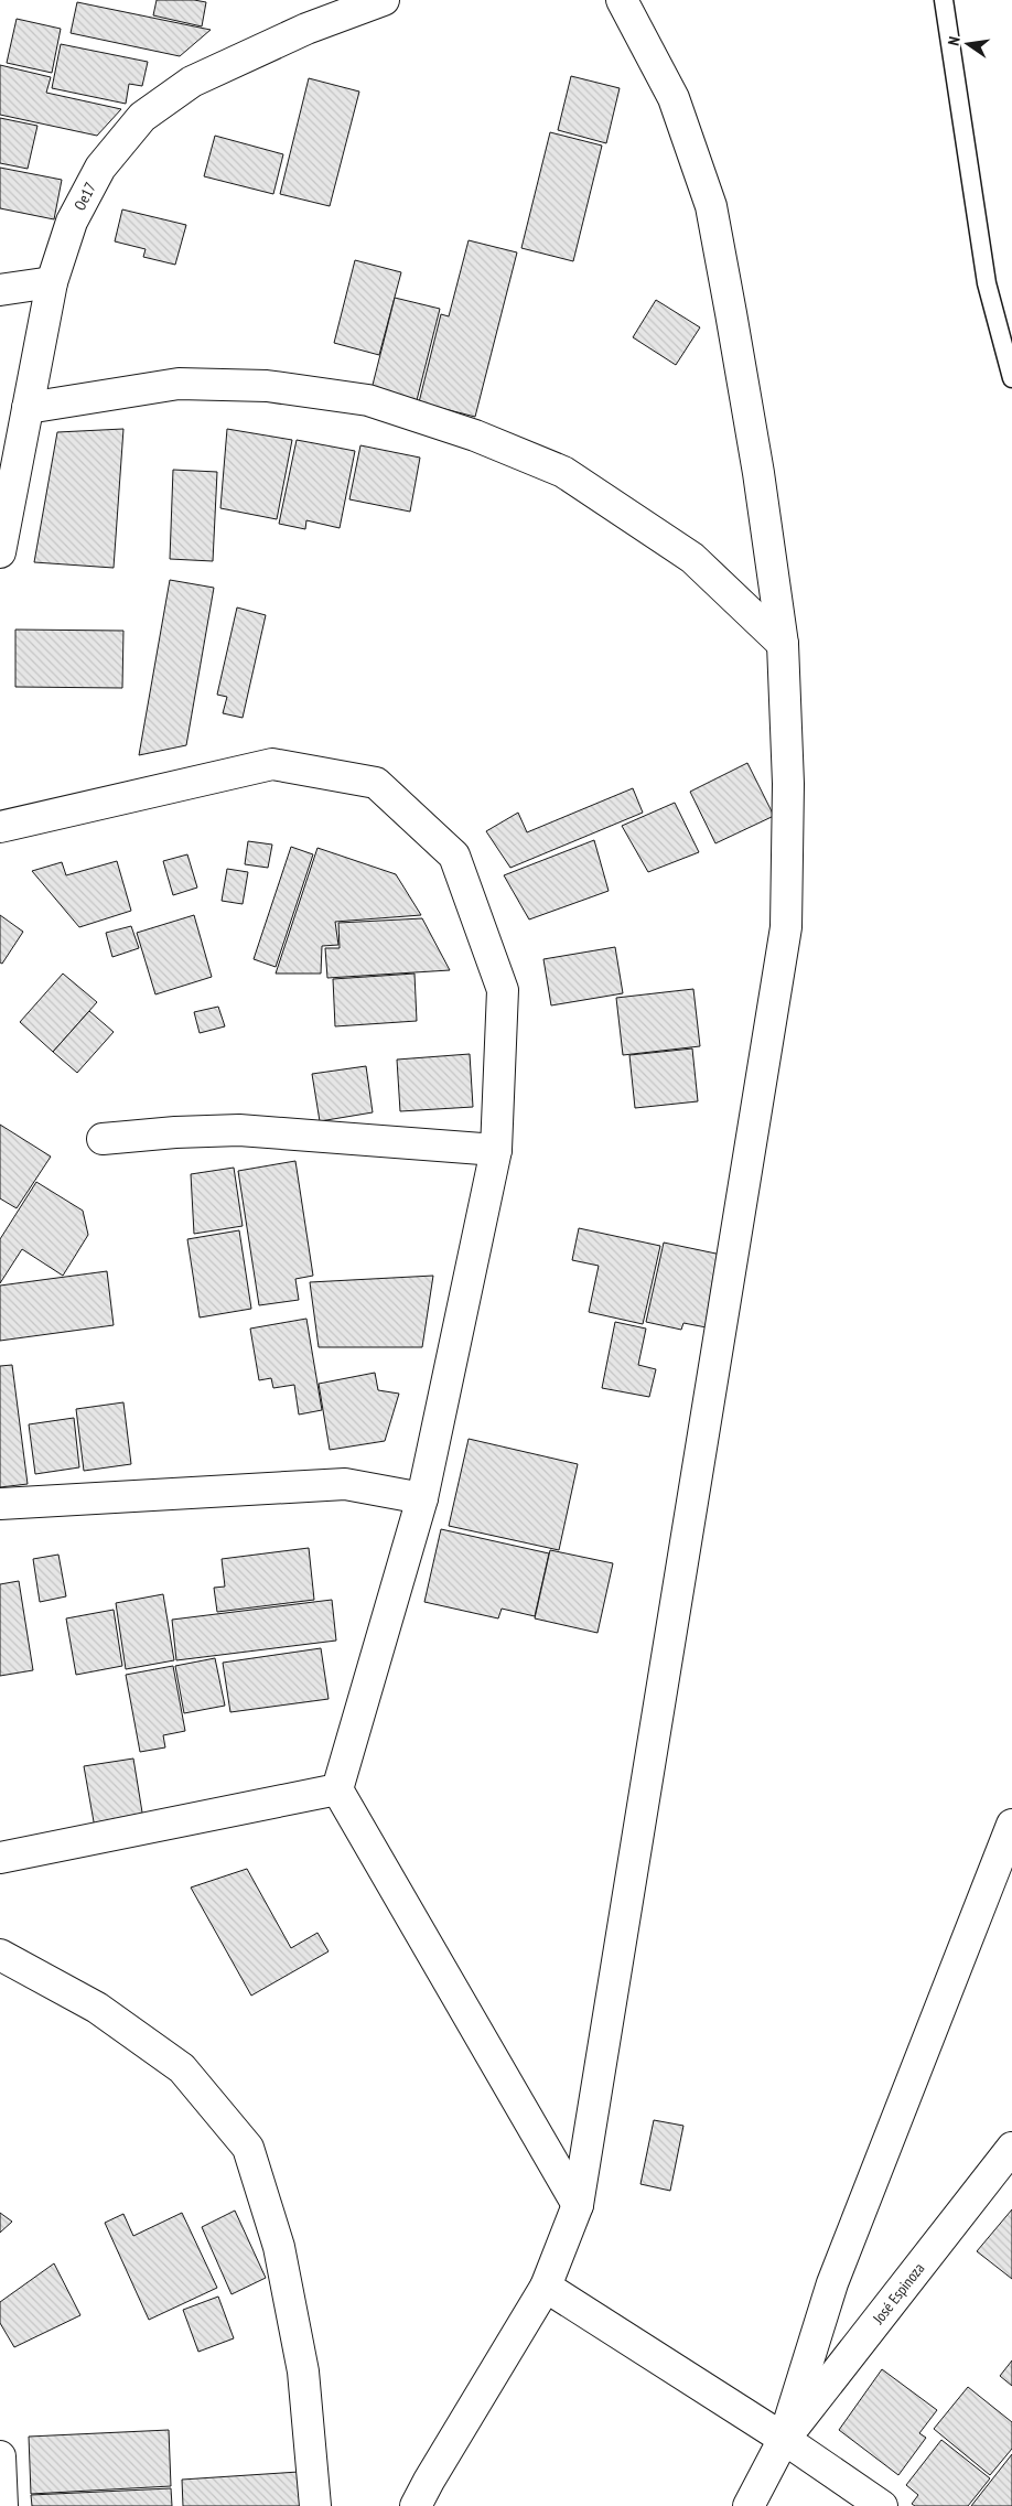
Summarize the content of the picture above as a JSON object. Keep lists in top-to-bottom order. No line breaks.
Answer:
{"streets":{"street":["Oe17","José Espinoza"]},"north":"left"}
